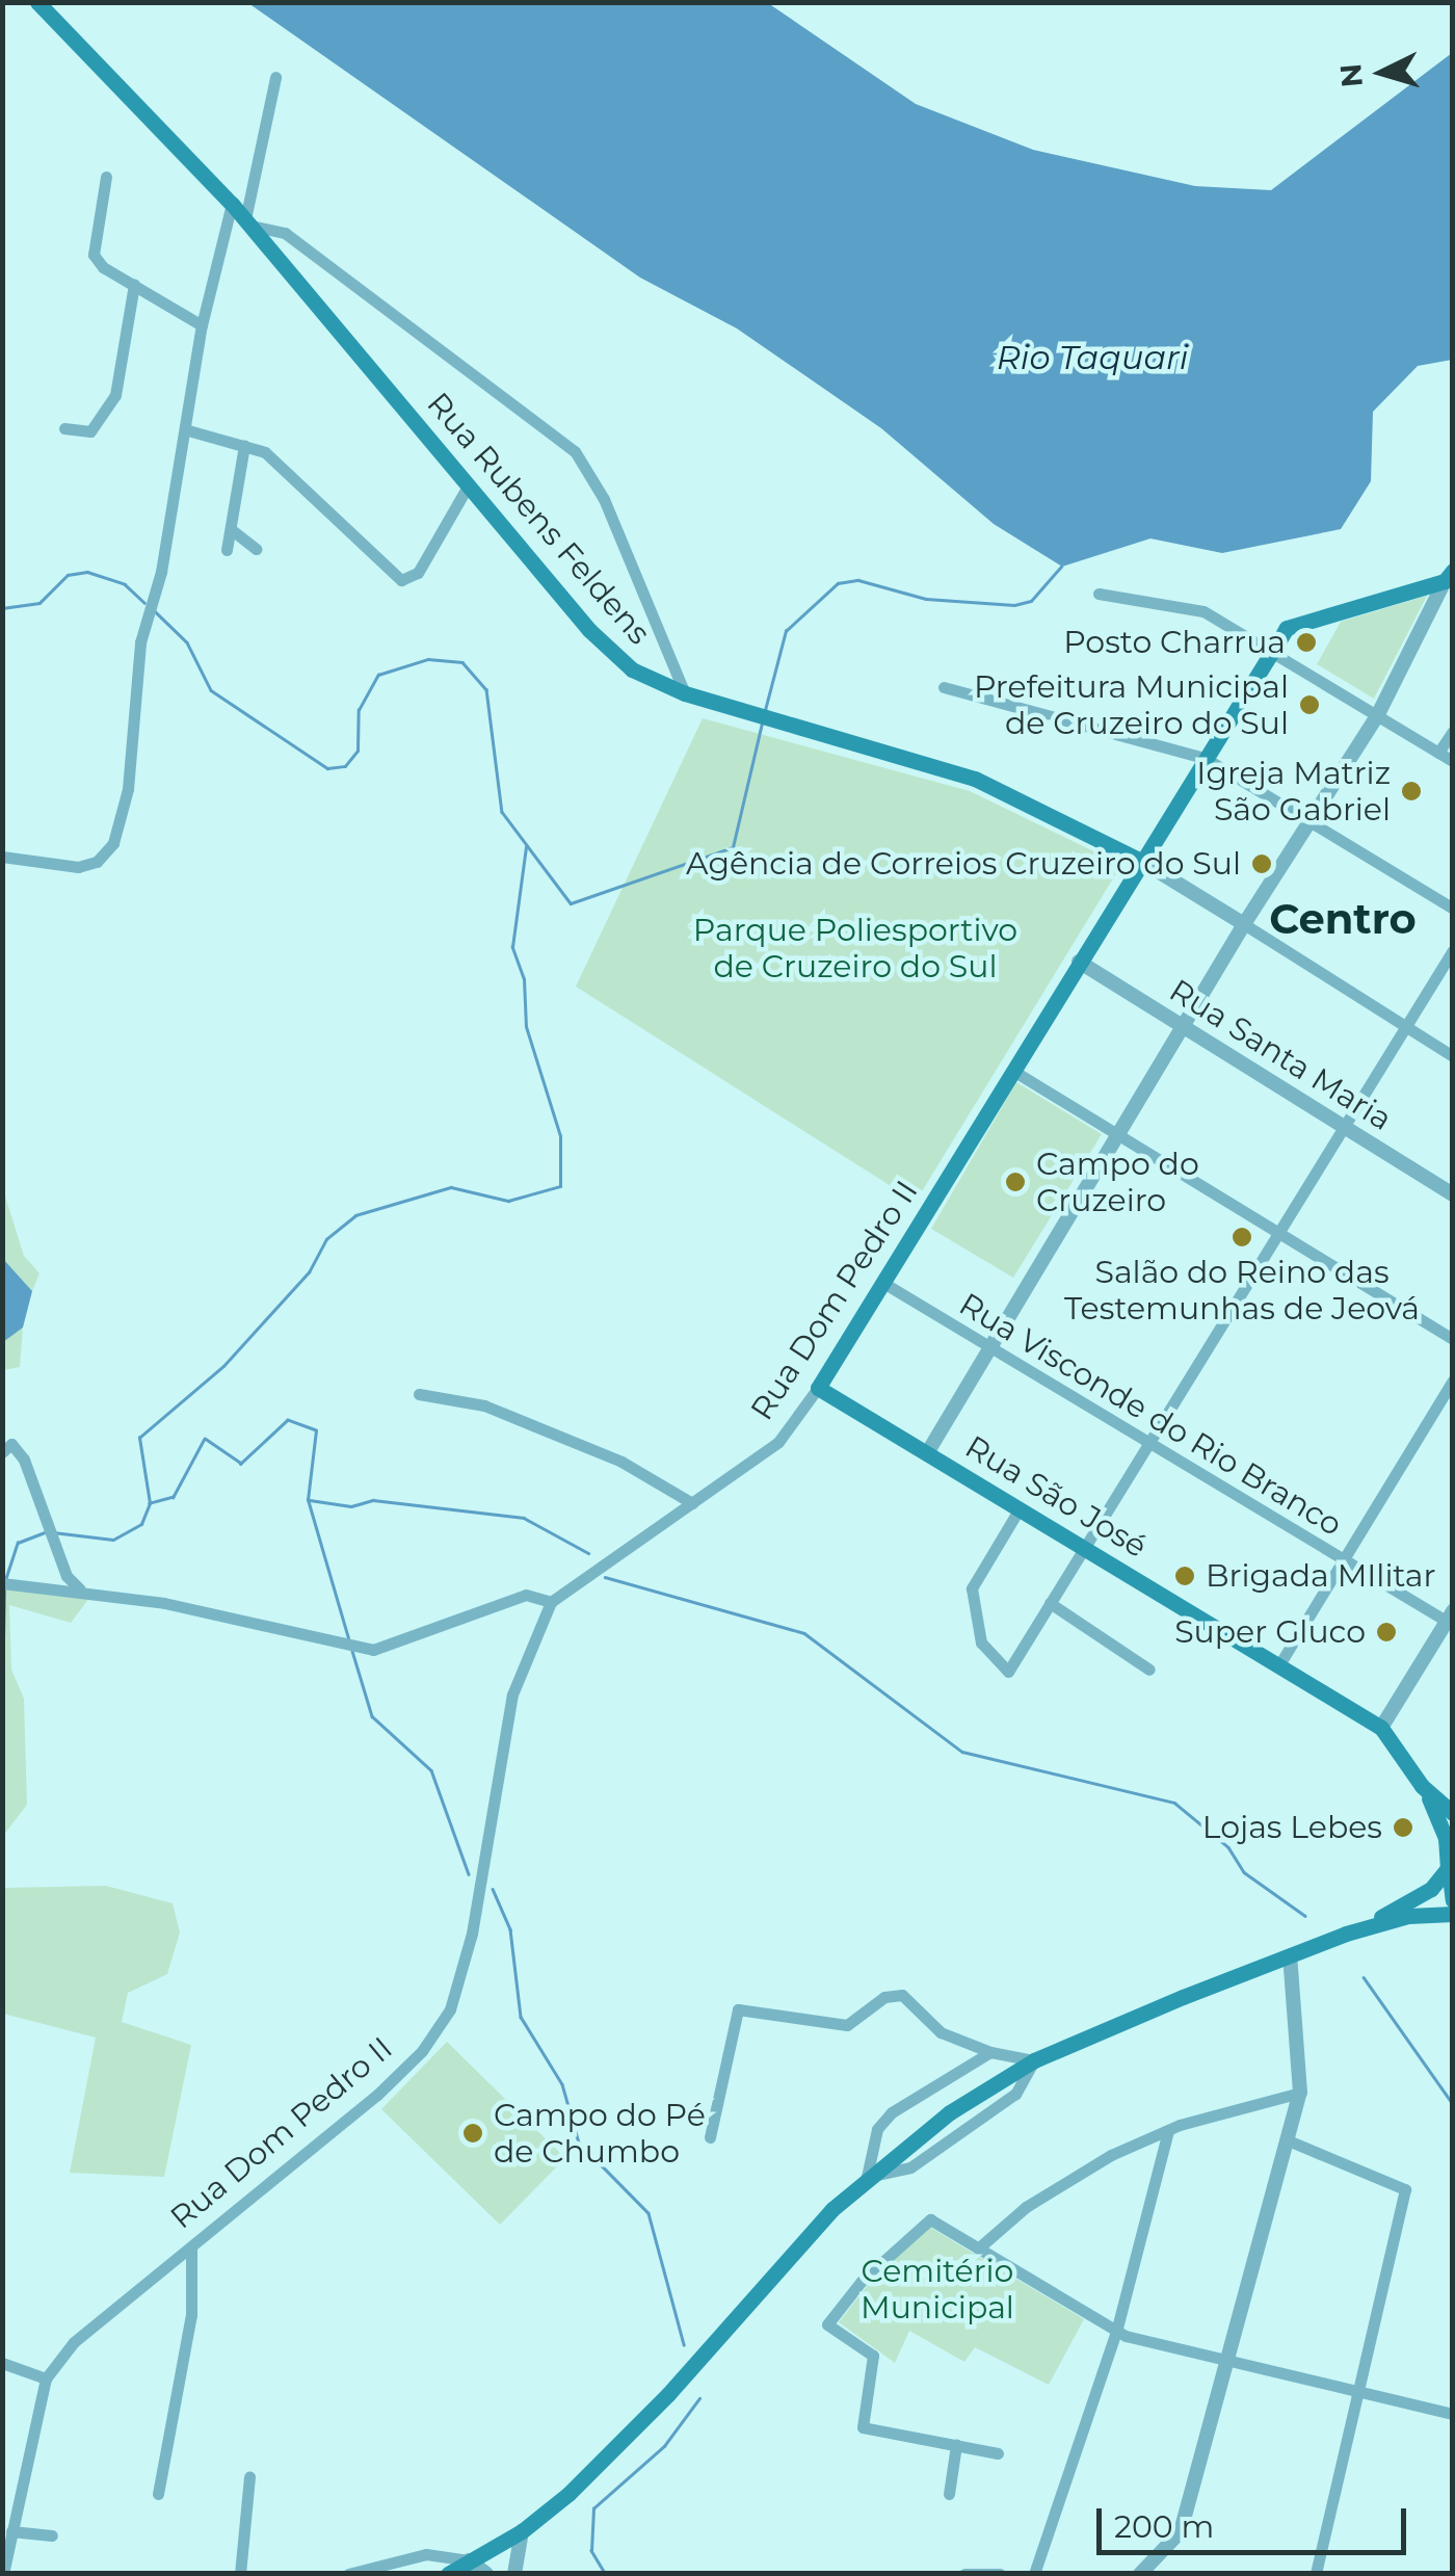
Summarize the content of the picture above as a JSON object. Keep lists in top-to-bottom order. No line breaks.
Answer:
{"streets":{"main road":["Rua Rubens Feldens","Rua Dom Pedro II","Rua São José"],"street":["Rua Santa Maria","Rua Visconde do Rio Branco"]},"crossings":[["Rua Rubens Feldens","Rua Dom Pedro II"],["Rua Santa Maria","Rua Dom Pedro II"],["Rua Dom Pedro II","Rua Visconde do Rio Branco"],["Rua Dom Pedro II","Rua São José"]],"districts":["Centro"],"water":["Rio Taquari"],"parks":["Parque Poliesportivo de Cruzeiro do Sul","Cemitério Municipal"],"places":["Posto Charrua","Prefeitura Municipal de Cruzeiro do Sul","Igreja Matriz São Gabriel","Agência de Correios Cruzeiro do Sul","Campo do Cruzeiro","Salão do Reino das Testemunhas de Jeová","Brigada MIlitar","Super Gluco","Lojas Lebes","Campo do Pé de Chumbo"],"scale_bar":"200 m","north":"left"}
